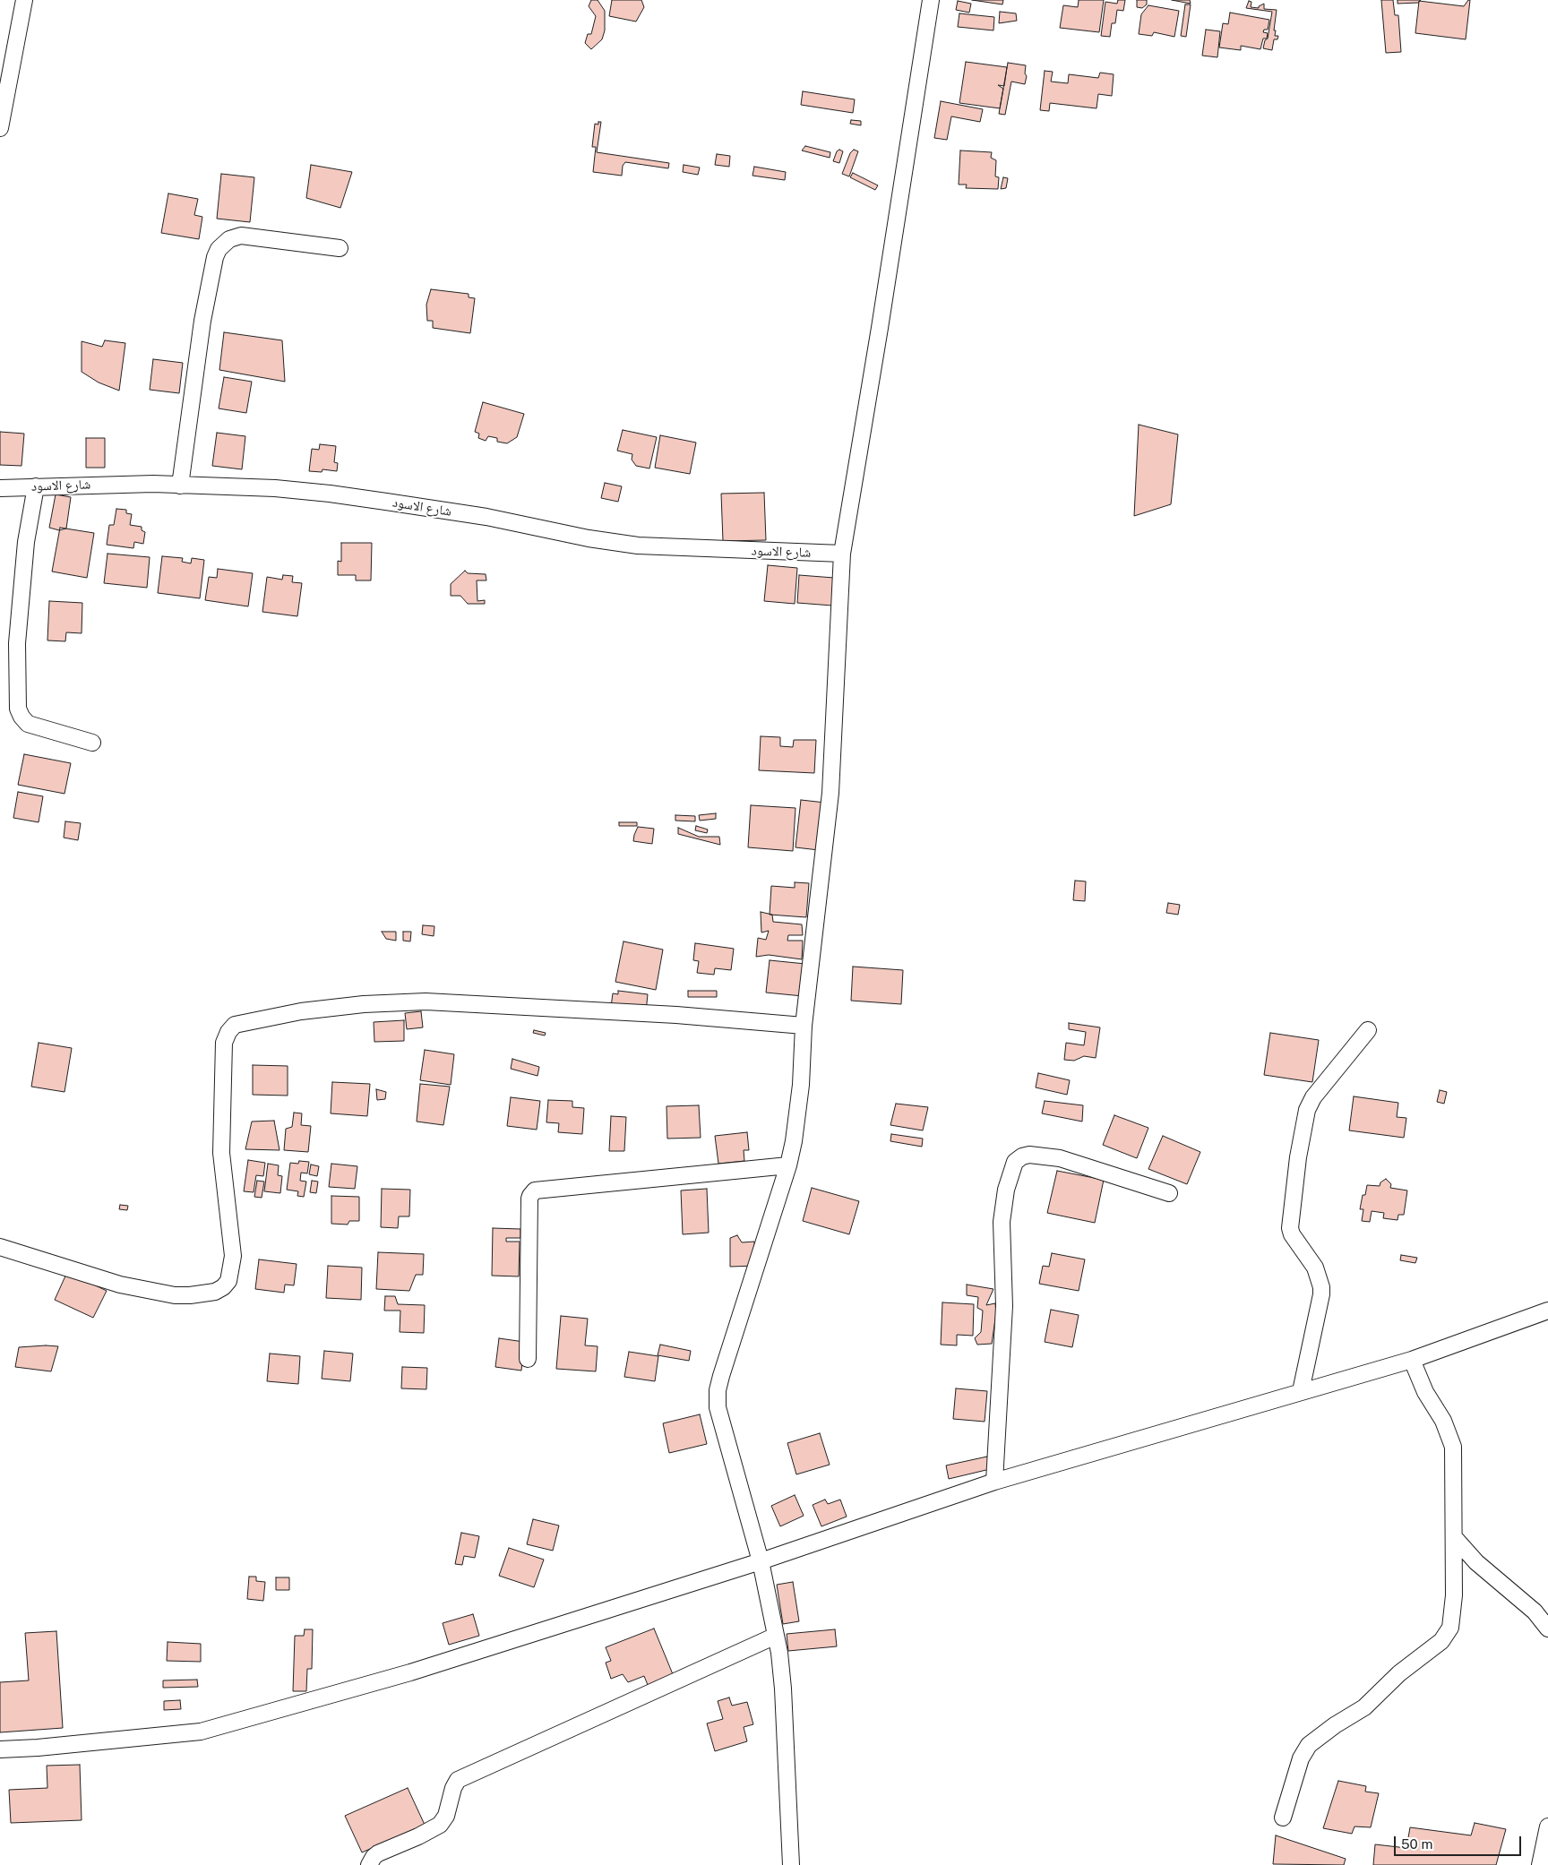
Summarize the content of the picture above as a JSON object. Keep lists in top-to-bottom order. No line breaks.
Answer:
{"streets":{"street":["شارع الاسود"]},"scale_bar":"50 m"}
